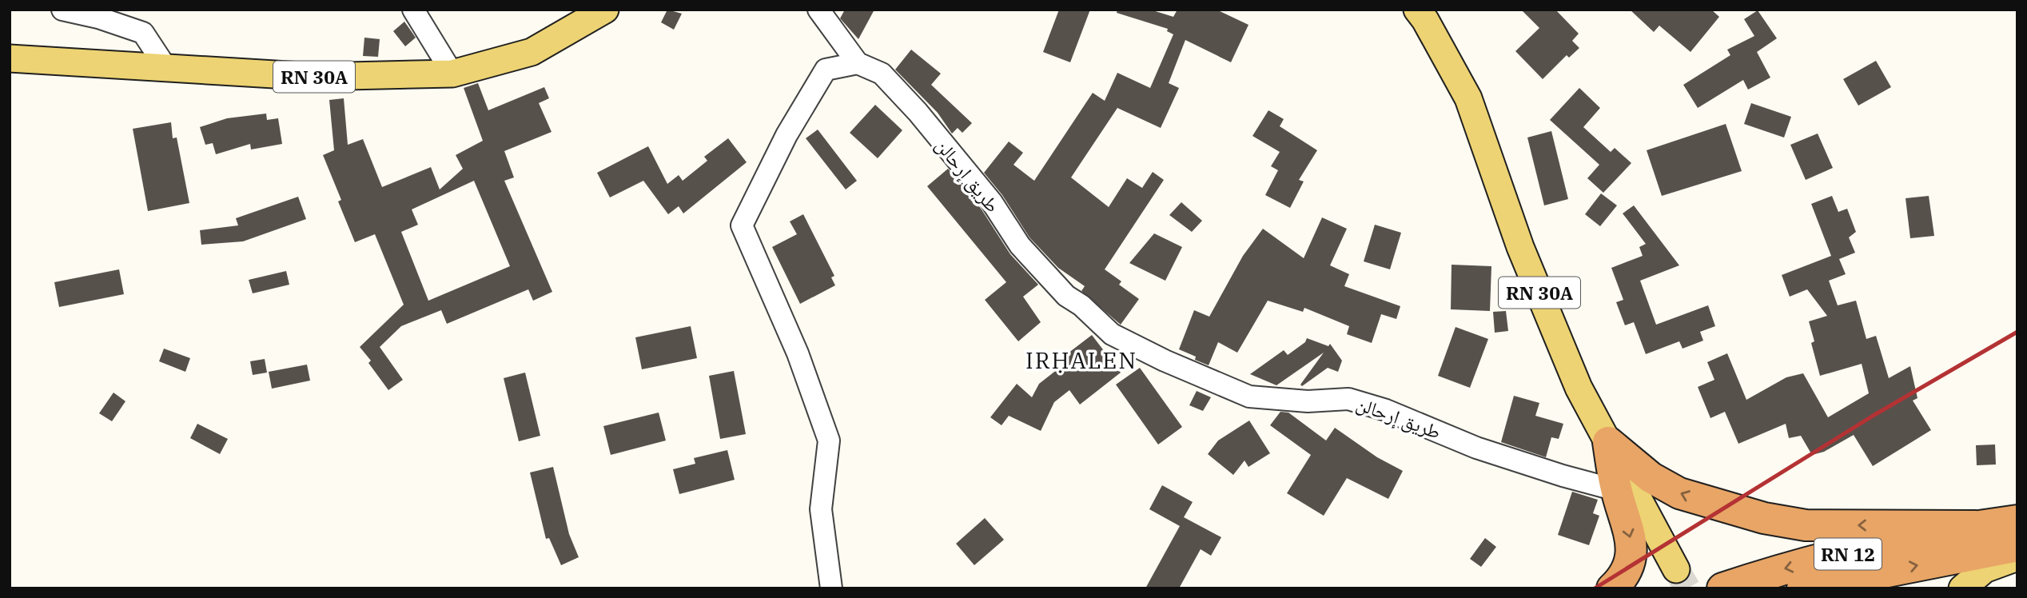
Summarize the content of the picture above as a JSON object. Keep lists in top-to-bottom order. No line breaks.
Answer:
{"streets":{"highway":["RN 12"],"main road":["RN 30A"],"street":["طريق إرحالن"]},"districts":["IRḤALEN"]}
